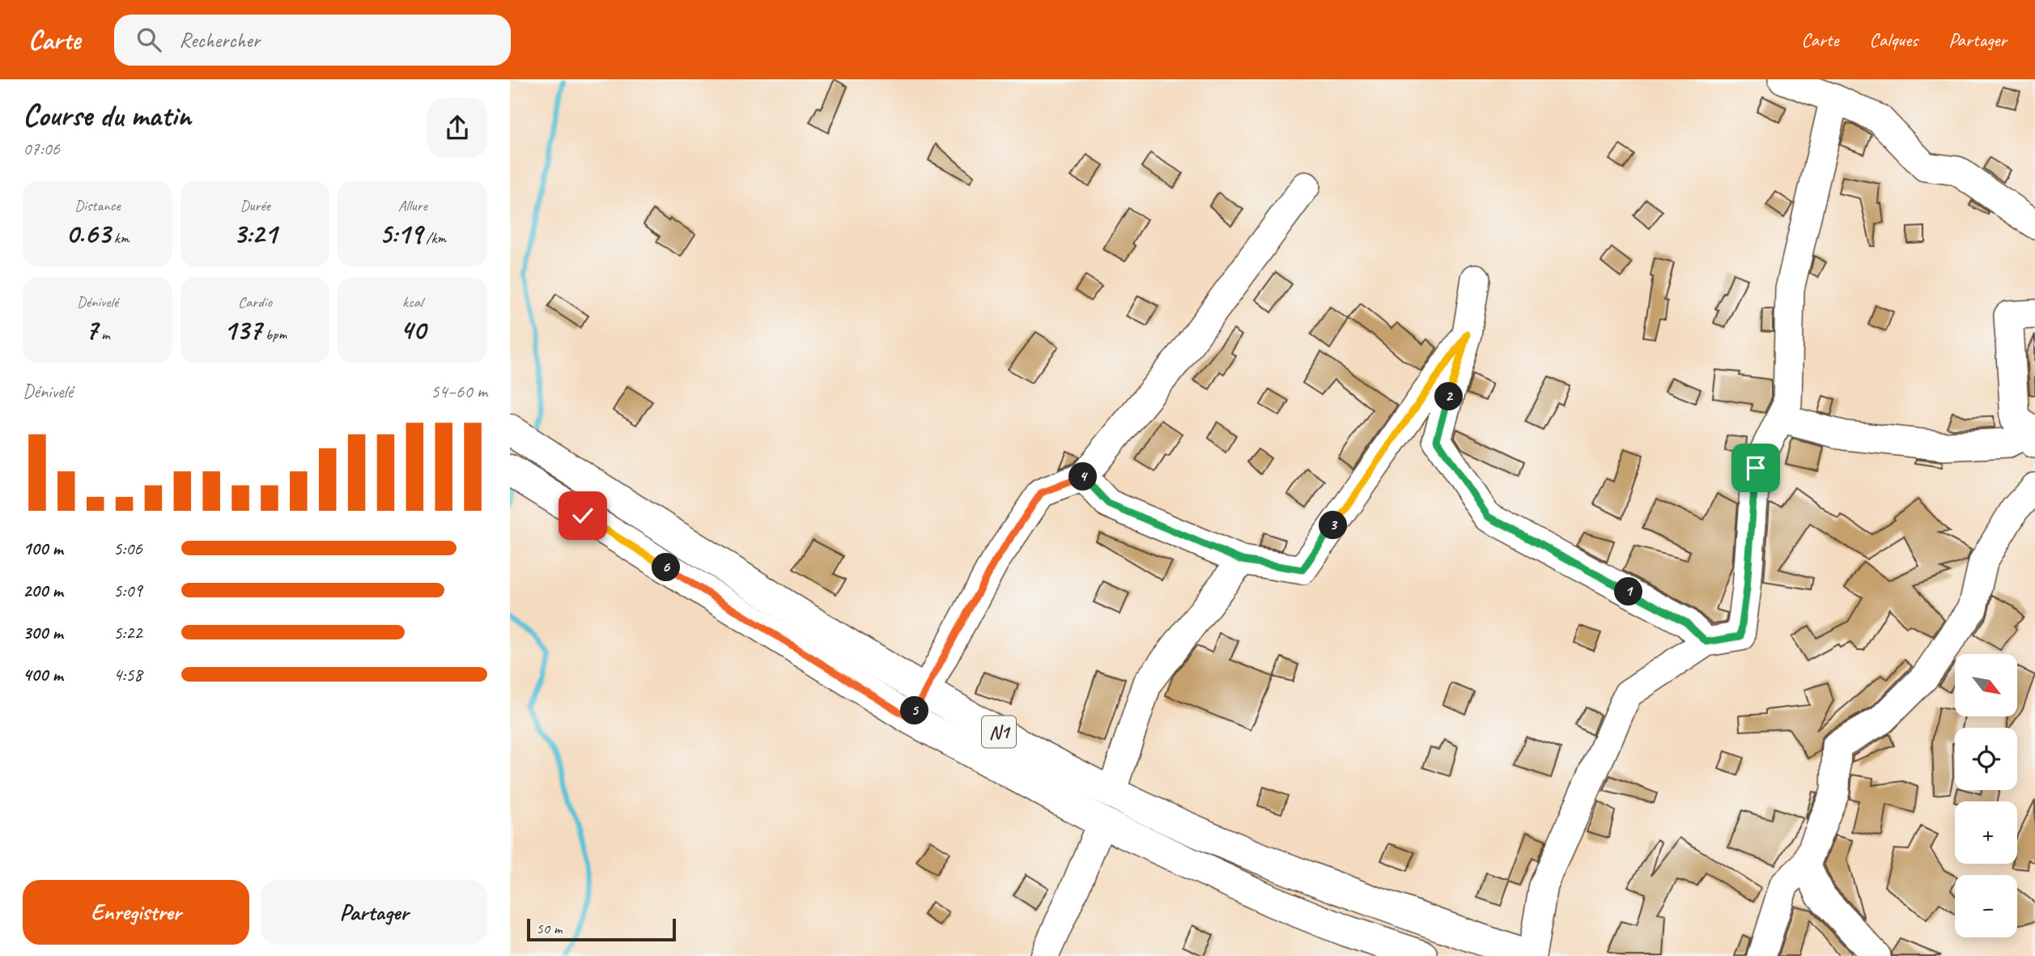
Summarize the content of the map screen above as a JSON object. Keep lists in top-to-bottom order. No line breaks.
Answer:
{"streets":{"main road":["N1"]},"scale_bar":"50 m","north":"bottom right","page":{"header":"Carte","search":"Rechercher","nav":["Carte","Calques","Partager"],"heading":["Course du matin","07:06"],"stats":[["Distance","0.63 km"],["Durée","3:21"],["Allure","5:19 /km"],["Dénivelé","7 m"],["Cardio","137 bpm"],["kcal","40"]],"chart":["Dénivelé","54–60 m"],"pins":["2","4","3","6","1","5"],"list":[{"name":"100 m","note":"5:06"},{"name":"200 m","note":"5:09"},{"name":"300 m","note":"5:22"},{"name":"400 m","note":"4:58"}],"map_buttons":["+","−"],"buttons":["Enregistrer","Partager"],"scale":"50 m"}}
